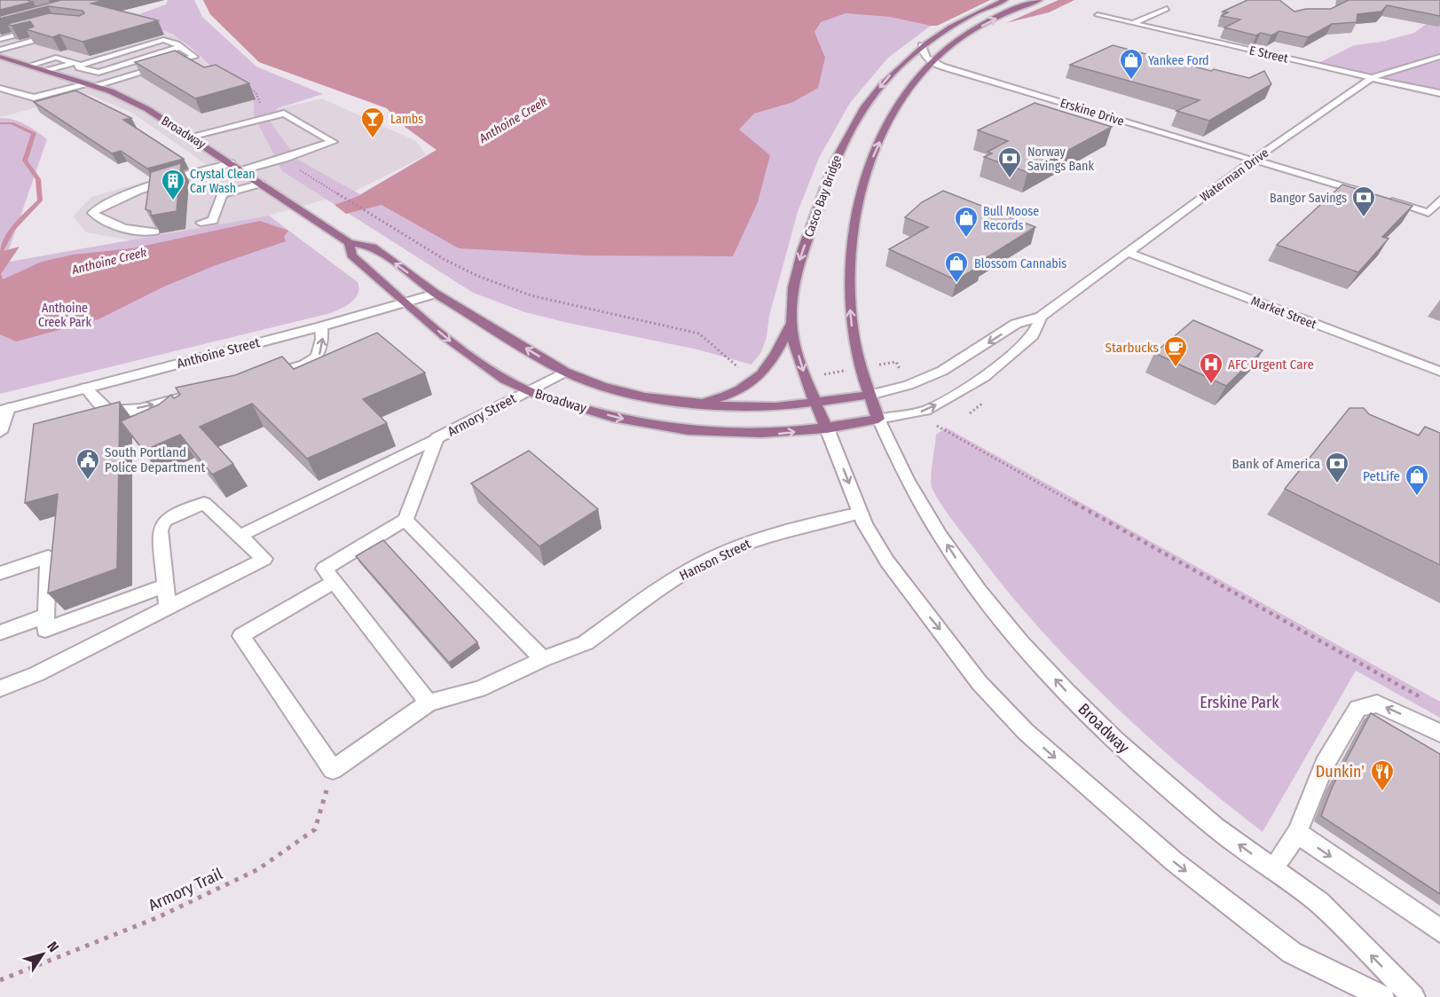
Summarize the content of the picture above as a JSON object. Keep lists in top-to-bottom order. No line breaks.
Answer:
{"streets":{"main road":["Broadway","Waterman Drive","Casco Bay Bridge"],"street":["E Street","Erskine Drive","Market Street","Anthoine Street","Armory Street","Hanson Street"],"path":["Armory Trail"]},"crossings":[["E Street","Waterman Drive"],["Erskine Drive","Waterman Drive"],["Broadway","Waterman Drive"],["Broadway","Casco Bay Bridge"],["Broadway","Anthoine Street"],["Broadway","Armory Street"],["Waterman Drive","Casco Bay Bridge"],["Waterman Drive","Market Street"]],"water":["Anthoine Creek"],"parks":["Anthoine Creek Park","Erskine Park"],"places":{"shop":["Yankee Ford","Bull Moose Records","Blossom Cannabis","PetLife"],"bar":["Lambs"],"bank":["Norway Savings Bank","Bangor Savings","Bank of America"],"building":["Crystal Clean Car Wash"],"cafe":["Starbucks"],"hospital":["AFC Urgent Care"],"public building":["South Portland Police Department"],"restaurant":["Dunkin'"]},"north":"top right"}
